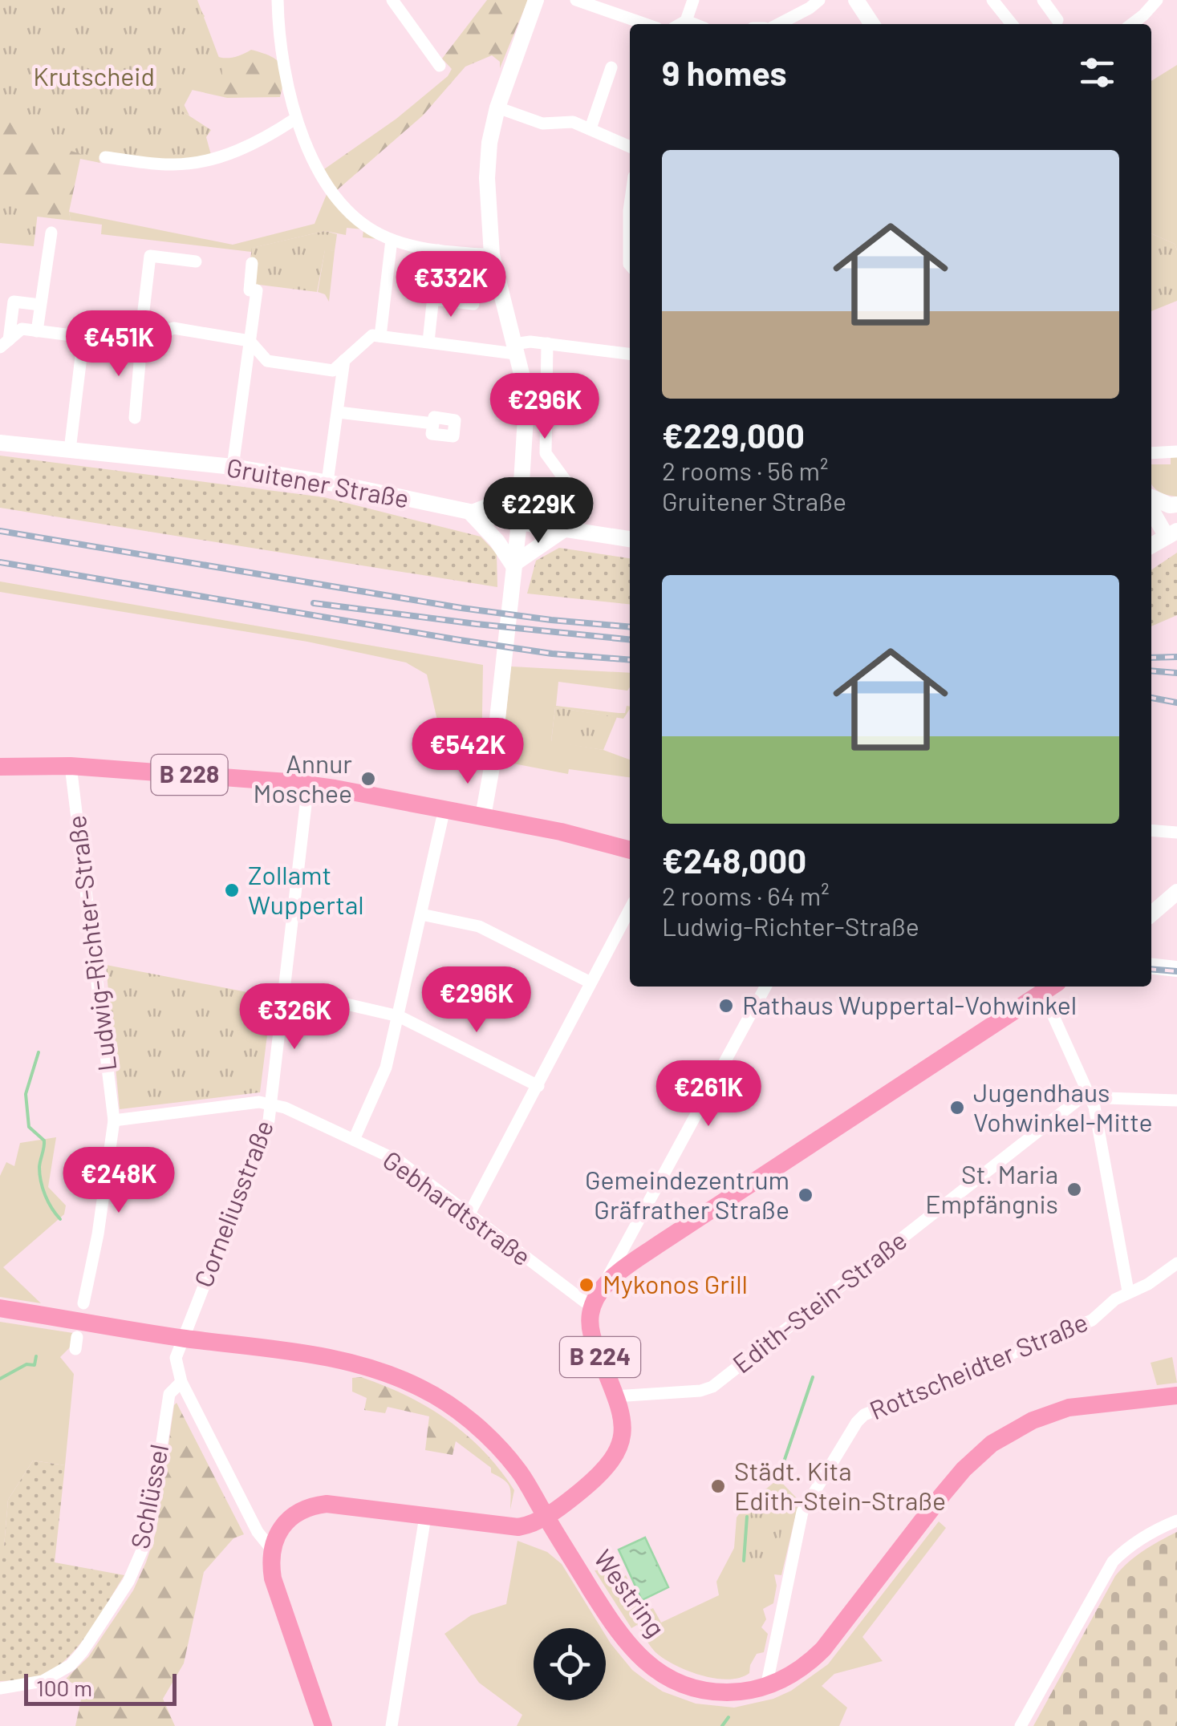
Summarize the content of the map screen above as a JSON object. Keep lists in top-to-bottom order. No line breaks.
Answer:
{"streets":{"main road":["B 228","B 224","Westring"],"street":["Gruitener Straße","Ludwig-Richter-Straße","Corneliusstraße","Gebhardtstraße","Edith-Stein-Straße","Rottscheidter Straße","Schlüssel"]},"crossings":[["B 228","Ludwig-Richter-Straße"],["B 228","Corneliusstraße"],["Corneliusstraße","Gebhardtstraße"],["Corneliusstraße","B 224"],["Corneliusstraße","Schlüssel"],["Corneliusstraße","Westring"],["Gebhardtstraße","B 224"],["Edith-Stein-Straße","B 224"],["B 224","Westring"],["Rottscheidter Straße","Westring"]],"parks":["Krutscheid"],"places":["Annur Moschee","Zollamt Wuppertal","Rathaus Wuppertal-Vohwinkel","Jugendhaus Vohwinkel-Mitte","St. Maria Empfängnis","Gemeindezentrum Gräfrather Straße","Mykonos Grill","Städt. Kita Edith-Stein-Straße"],"scale_bar":"100 m","page":{"heading":"9 homes","list":[{"name":"€229,000","note":"2 rooms · 56 m² · Gruitener Straße"},{"name":"€248,000","note":"2 rooms · 64 m² · Ludwig-Richter-Straße"}],"price":["€332K","€451K","€296K","€229K","€542K","€296K","€326K","€261K","€248K"],"scale":"100 m"}}
